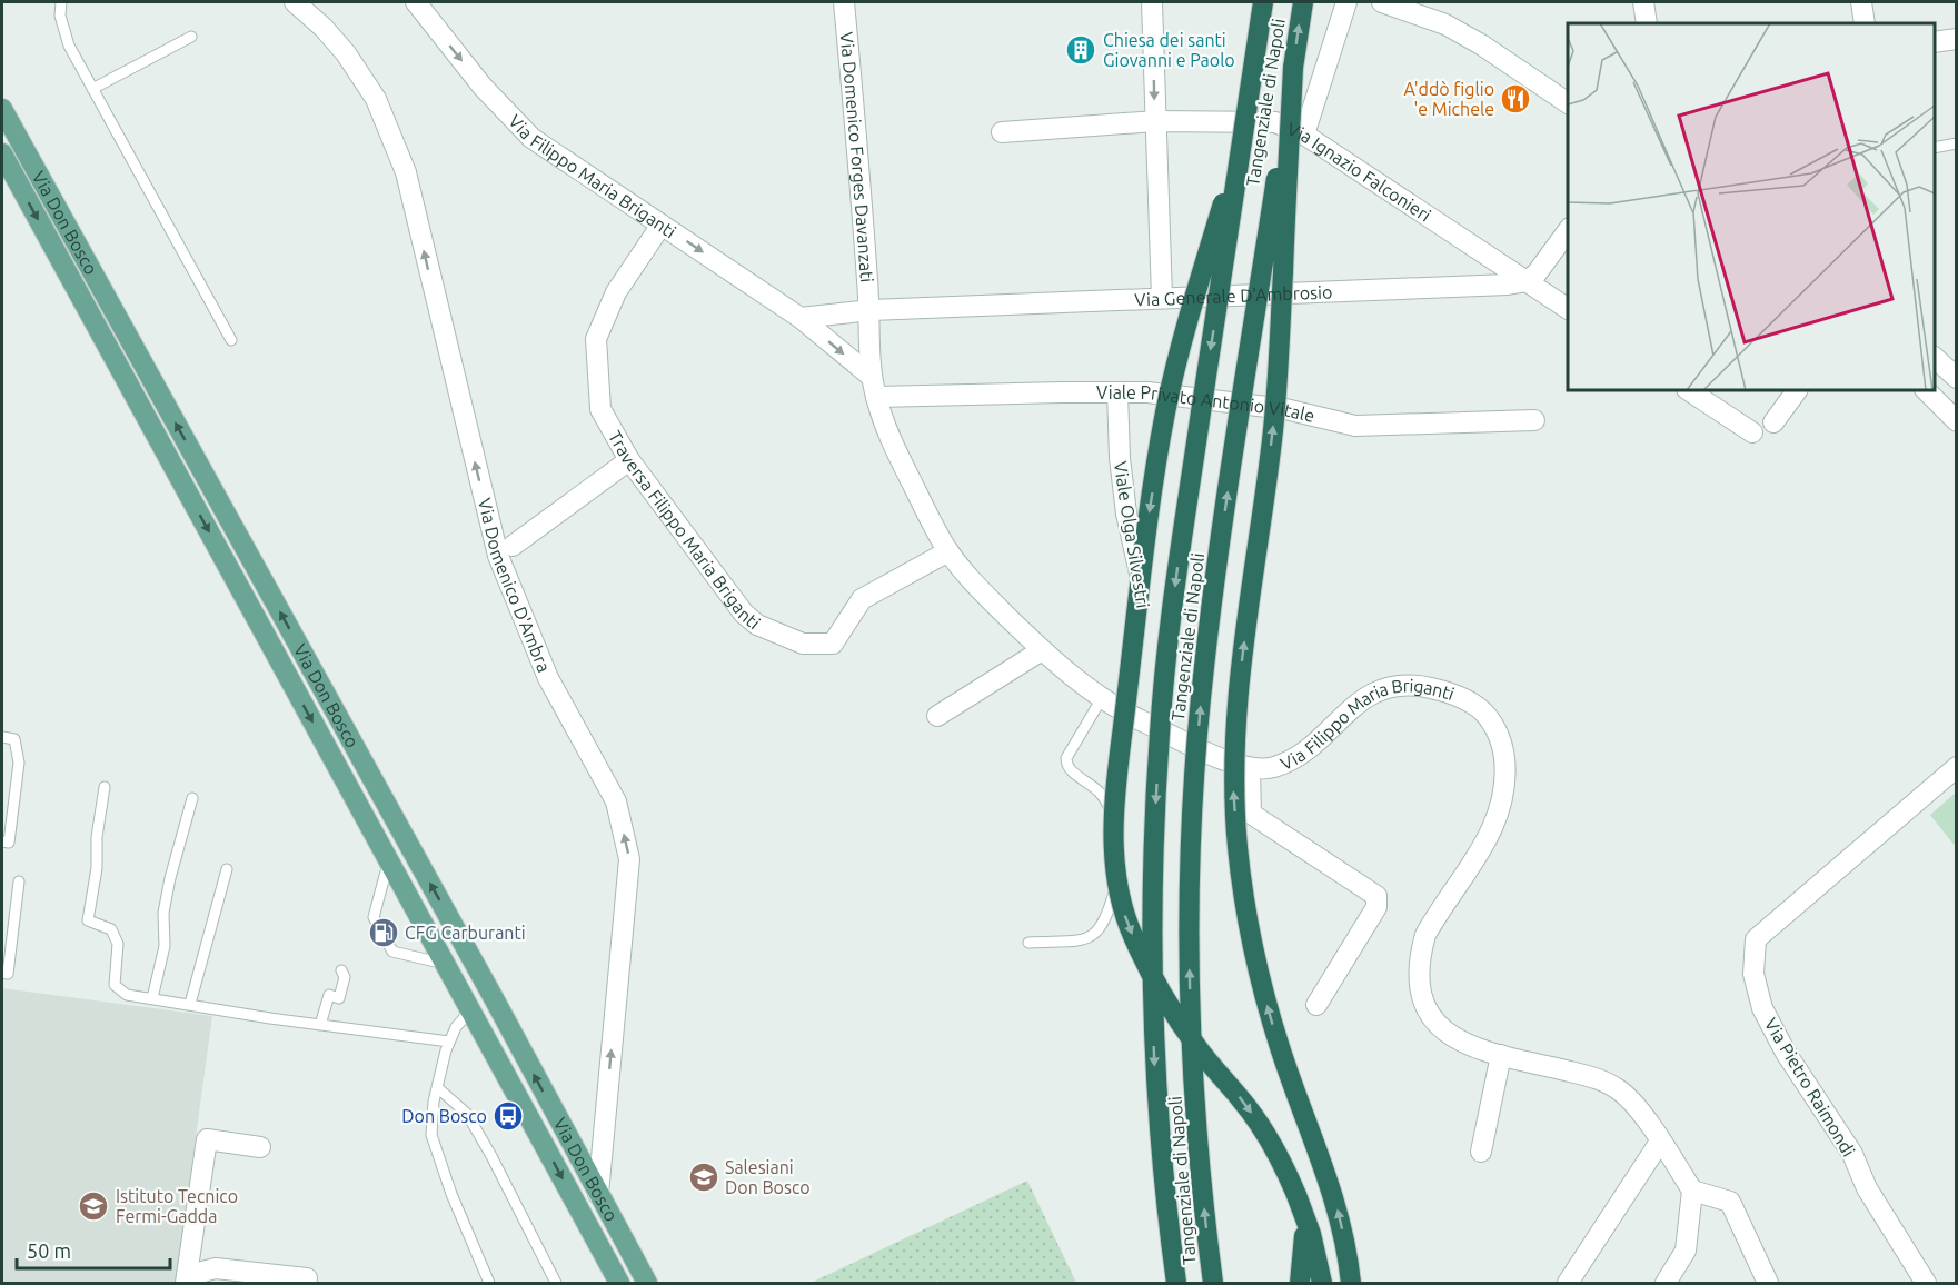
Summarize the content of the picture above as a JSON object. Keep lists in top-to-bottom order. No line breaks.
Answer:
{"streets":{"highway":["Tangenziale di Napoli"],"main road":["Via Don Bosco"],"street":["Via Domenico Forges Davanzati","Via Ignazio Falconieri","Via Filippo Maria Briganti","Via Generale D'Ambrosio","Viale Privato Antonio Vitale","Traversa Filippo Maria Briganti","Viale Olga Silvestri","Via Domenico D'Ambra","Via Pietro Raimondi"]},"crossings":[["Via Domenico Forges Davanzati","Via Filippo Maria Briganti"],["Via Domenico Forges Davanzati","Via Generale D'Ambrosio"],["Via Ignazio Falconieri","Via Generale D'Ambrosio"],["Via Filippo Maria Briganti","Via Generale D'Ambrosio"],["Via Filippo Maria Briganti","Viale Privato Antonio Vitale"],["Via Filippo Maria Briganti","Traversa Filippo Maria Briganti"],["Via Filippo Maria Briganti","Viale Olga Silvestri"],["Via Don Bosco","Via Domenico D'Ambra"],["Viale Privato Antonio Vitale","Viale Olga Silvestri"]],"one_way":["Via Domenico D'Ambra"],"places":{"building":["Chiesa dei santi Giovanni e Paolo"],"restaurant":["A'ddò figlio 'e Michele"],"fuel station":["CFG Carburanti"],"bus stop":["Don Bosco"],"school or university":["Salesiani Don Bosco","Istituto Tecnico Fermi-Gadda"]},"scale_bar":"50 m"}
